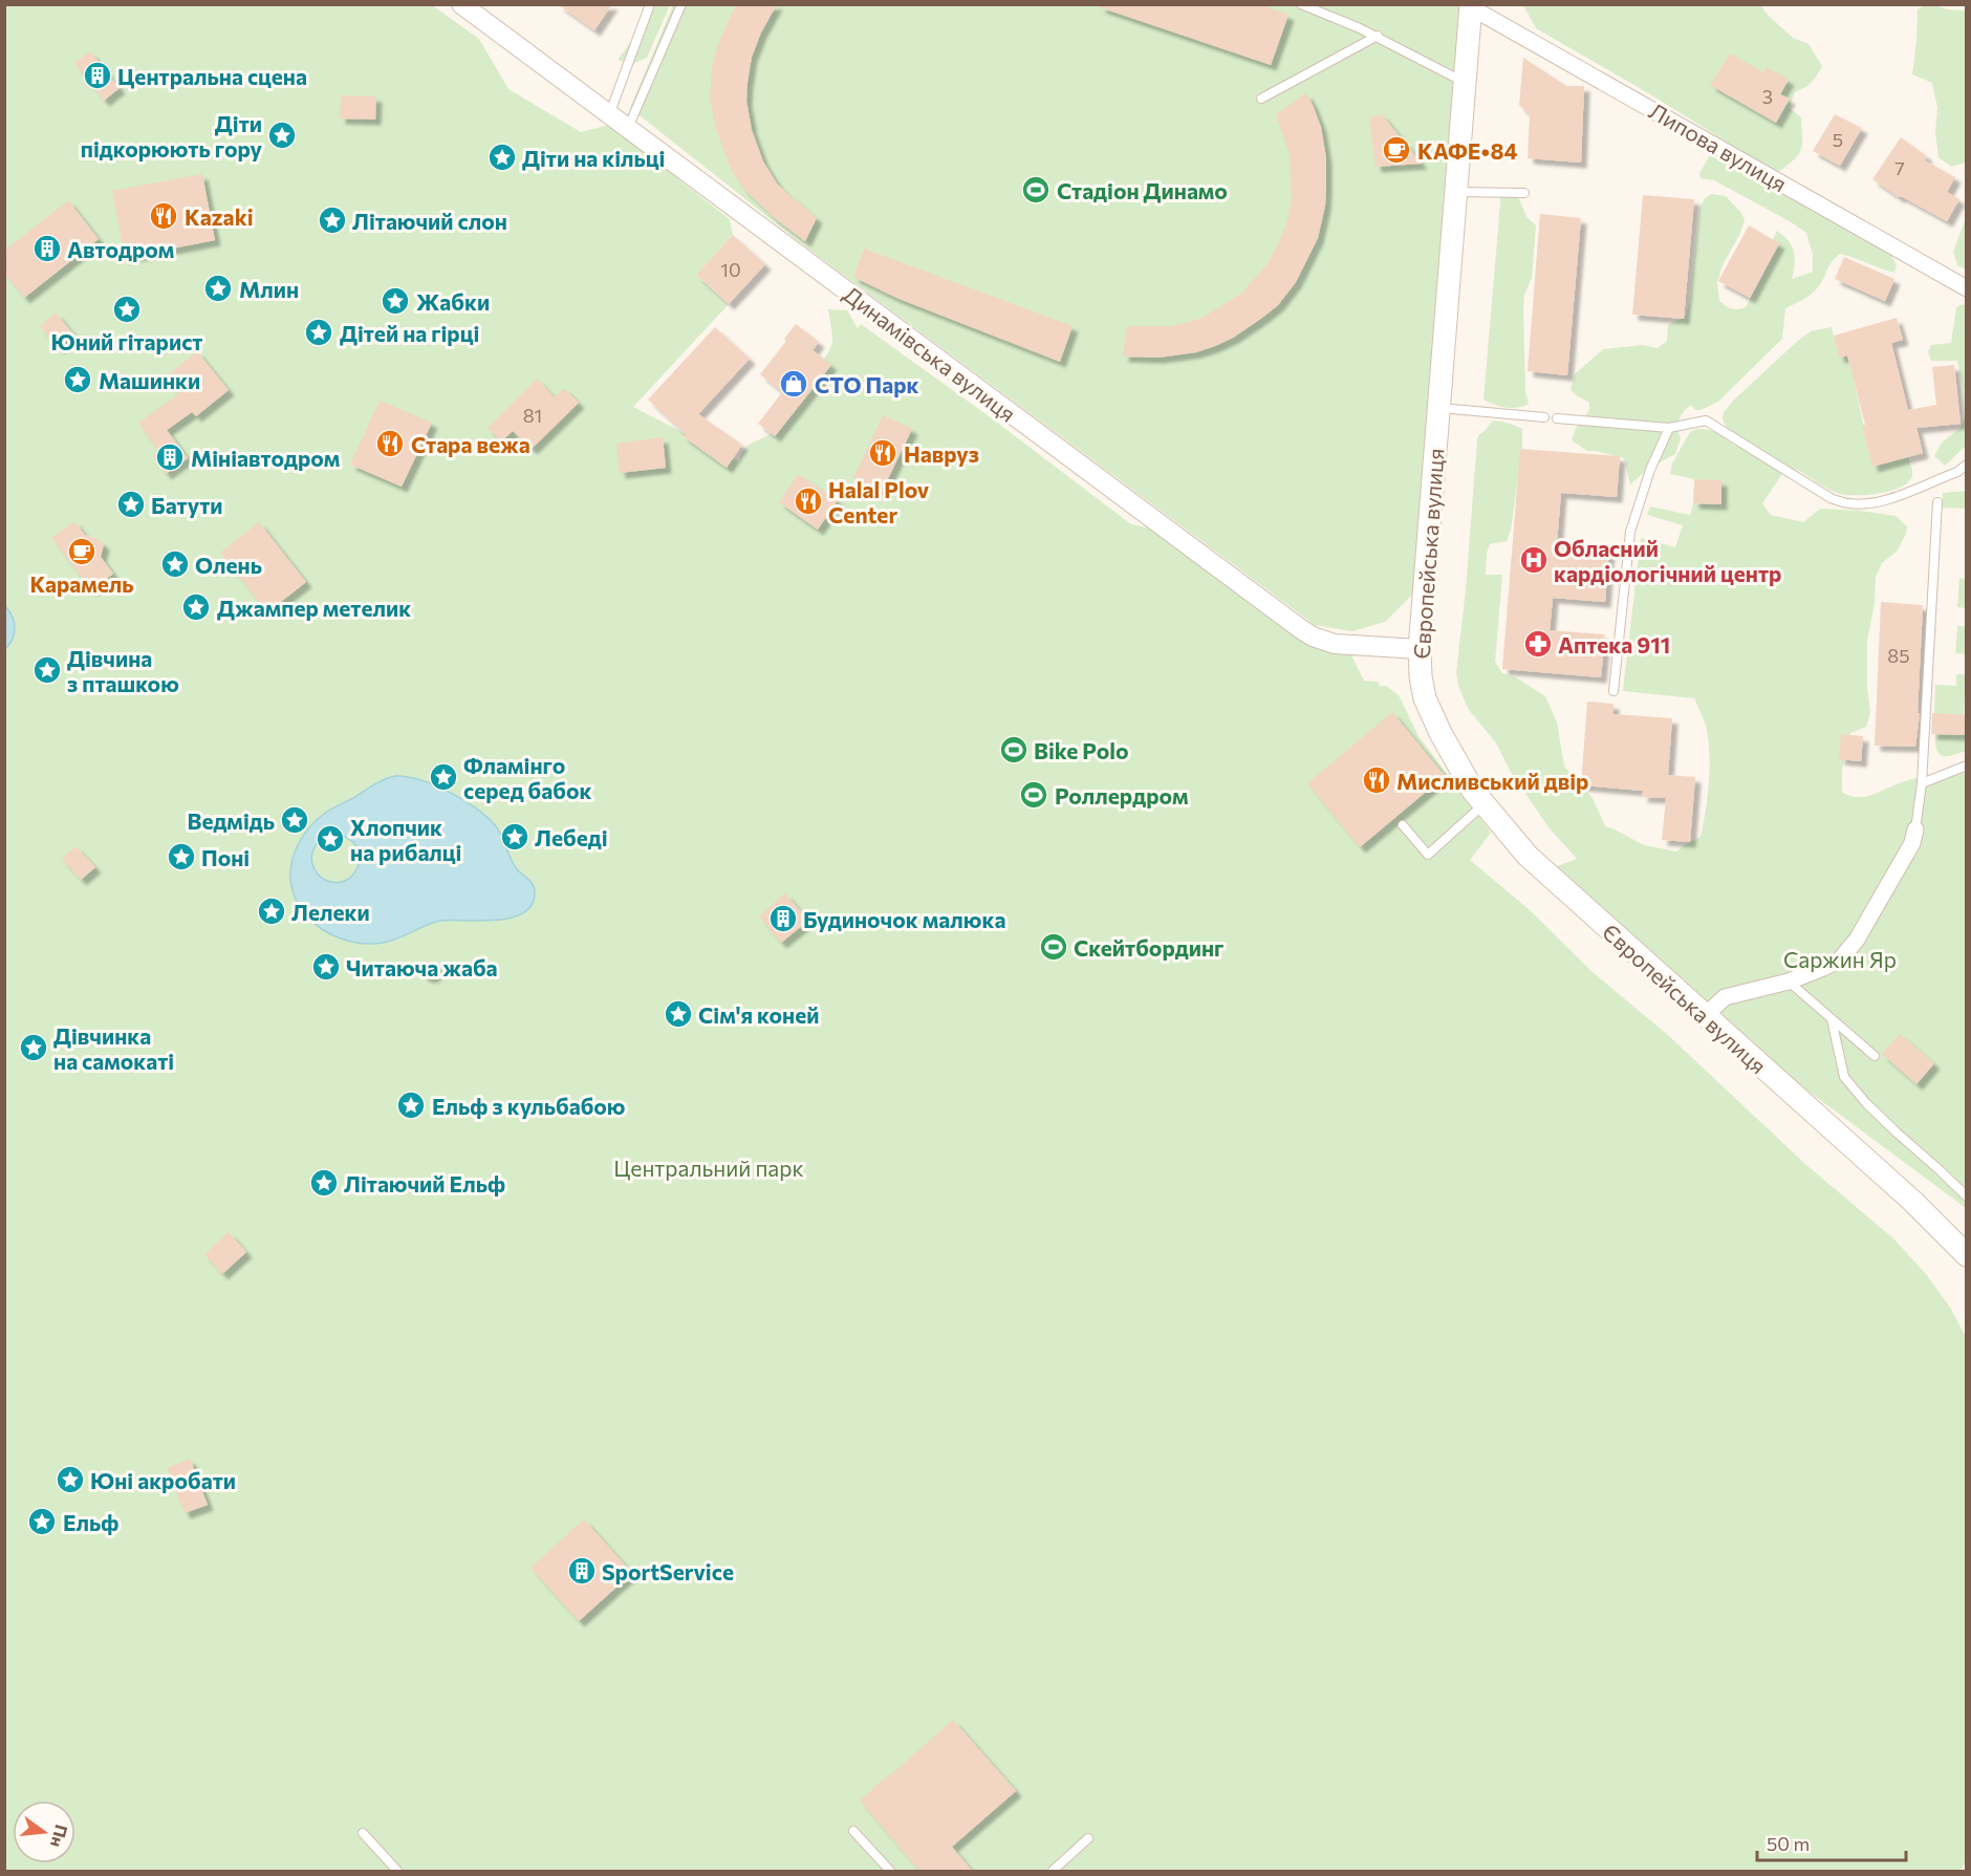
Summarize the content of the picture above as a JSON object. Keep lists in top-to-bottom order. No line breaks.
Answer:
{"streets":{"main road":["Європейська вулиця"],"street":["Липова вулиця","Динамівська вулиця"]},"crossings":[["Липова вулиця","Європейська вулиця"],["Динамівська вулиця","Європейська вулиця"]],"parks":["Саржин Яр","Центральний парк"],"places":{"building":["Центральна сцена","Автодром","Мініавтодром","Будиночок малюка","SportService"],"place":["Діти підкорюють гору","Діти на кільці","Літаючий слон","Млин","Жабки","Юний гітарист","Дітей на гірці","Машинки","Батути","Олень","Джампер метелик","Дівчина з пташкою","Фламінго серед бабок","Ведмідь","Лебеді","Хлопчик на рибалці","Поні","Лелеки","Читаюча жаба","Сім'я коней","Дівчинка на самокаті","Ельф з кульбабою","Літаючий Ельф","Юні акробати","Ельф"],"cafe":["КАФЕ•84","Карамель"],"sports":["Стадіон Динамо","Bike Polo","Роллердром","Скейтбординг"],"restaurant":["Kazaki","Стара вежа","Навруз","Halal Plov Center","Мисливський двір"],"shop":["СТО Парк"],"hospital":["Обласний кардiологiчний центр"],"pharmacy":["Аптека 911"]},"house_numbers":["3","5","7","10","81","85"],"scale_bar":"50 m","north":"right"}
